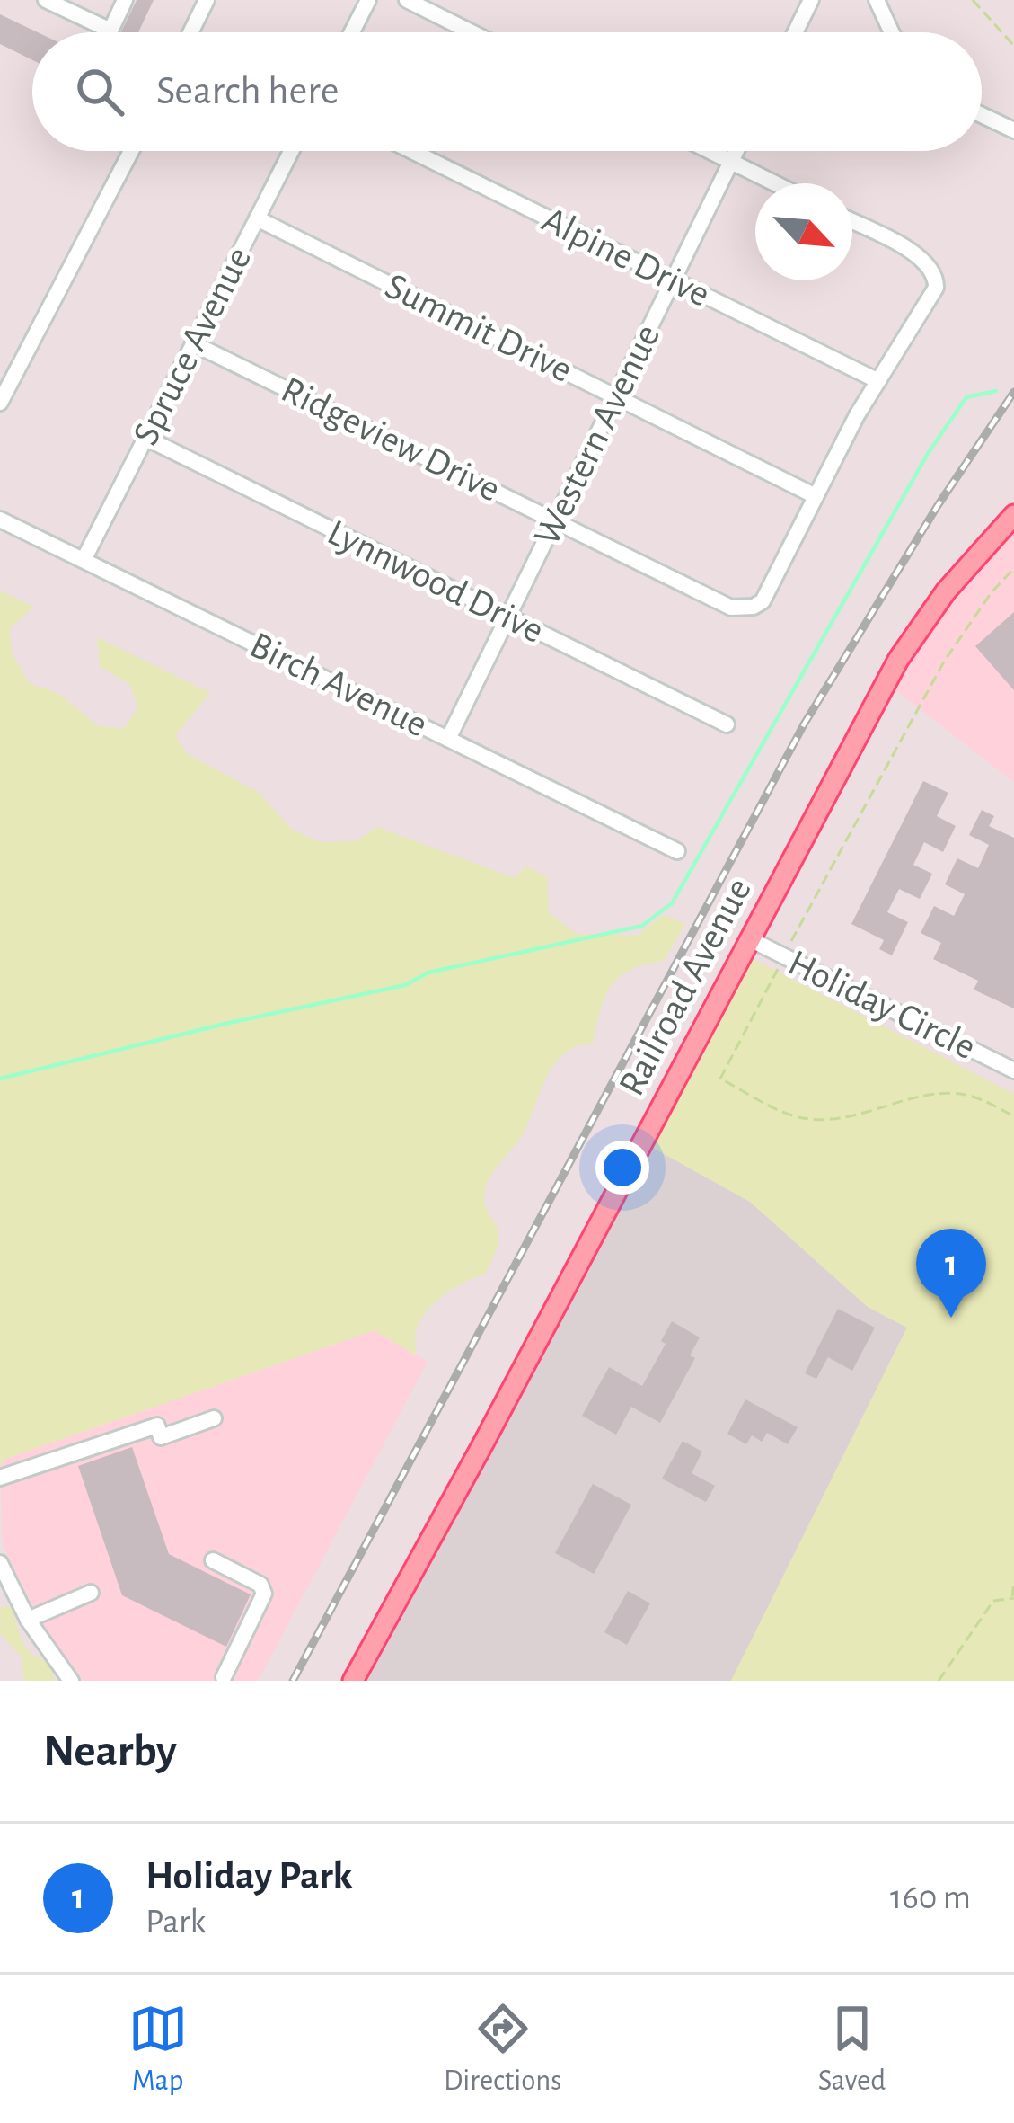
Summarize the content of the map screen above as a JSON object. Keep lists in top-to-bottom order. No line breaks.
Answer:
{"streets":{"main road":["Railroad Avenue"],"street":["Alpine Drive","Summit Drive","Spruce Avenue","Western Avenue","Ridgeview Drive","Lynnwood Drive","Birch Avenue","Holiday Circle"]},"crossings":[["Alpine Drive","Western Avenue"],["Summit Drive","Spruce Avenue"],["Summit Drive","Western Avenue"],["Summit Drive","Ridgeview Drive"],["Spruce Avenue","Ridgeview Drive"],["Spruce Avenue","Lynnwood Drive"],["Spruce Avenue","Birch Avenue"],["Western Avenue","Ridgeview Drive"],["Western Avenue","Lynnwood Drive"],["Western Avenue","Birch Avenue"],["Railroad Avenue","Holiday Circle"]],"north":"bottom right","page":{"search":"Search here","pins":"1","heading":"Nearby","list":[{"mark":"1","name":"Holiday Park","note":"Park","value":"160 m"}],"nav":["Map","Directions","Saved"]}}
